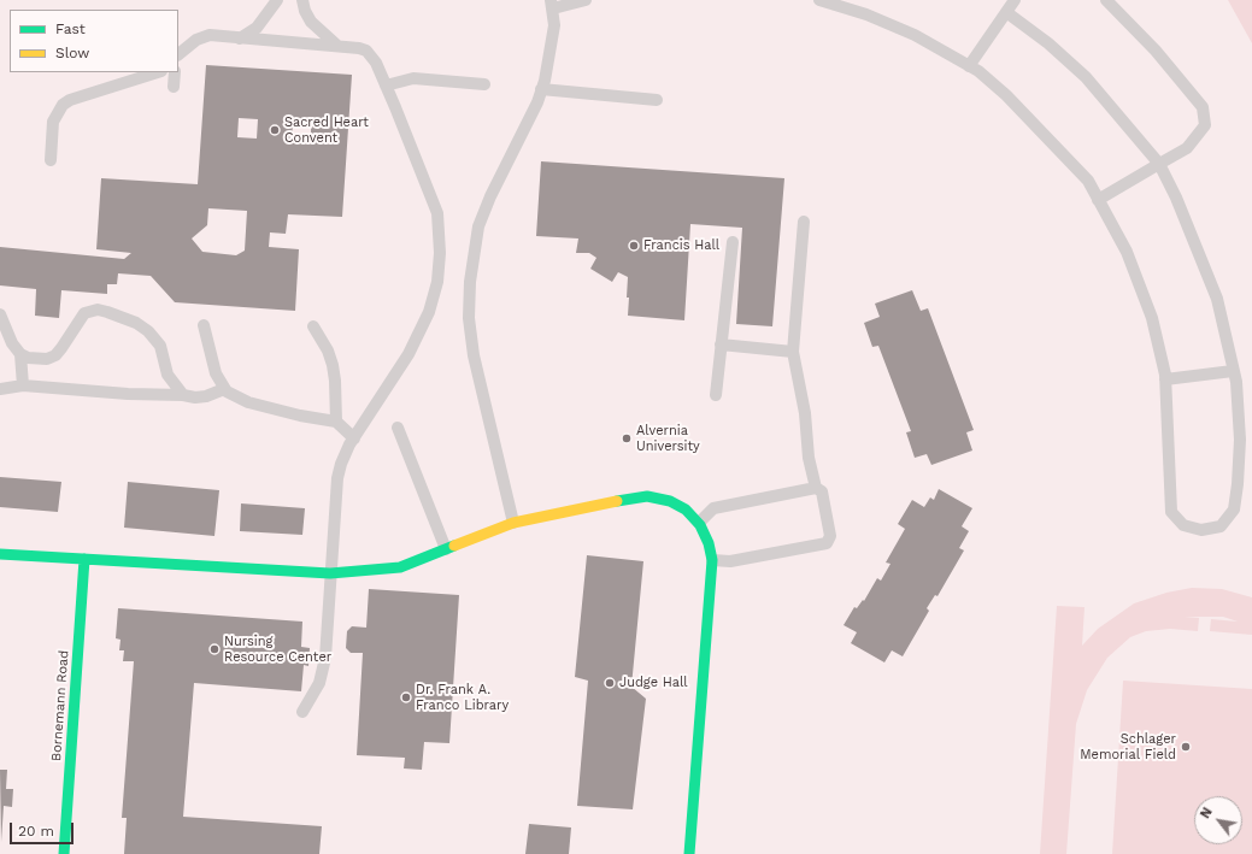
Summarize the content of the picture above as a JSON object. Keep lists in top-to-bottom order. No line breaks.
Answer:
{"streets":{"street":["Bornemann Road"]},"places":["Sacred Heart Convent","Francis Hall","Alvernia University","Nursing Resource Center","Judge Hall","Dr. Frank A. Franco Library","Schlager Memorial Field"],"legend":["Fast","Slow"],"scale_bar":"20 m","north":"top left"}
